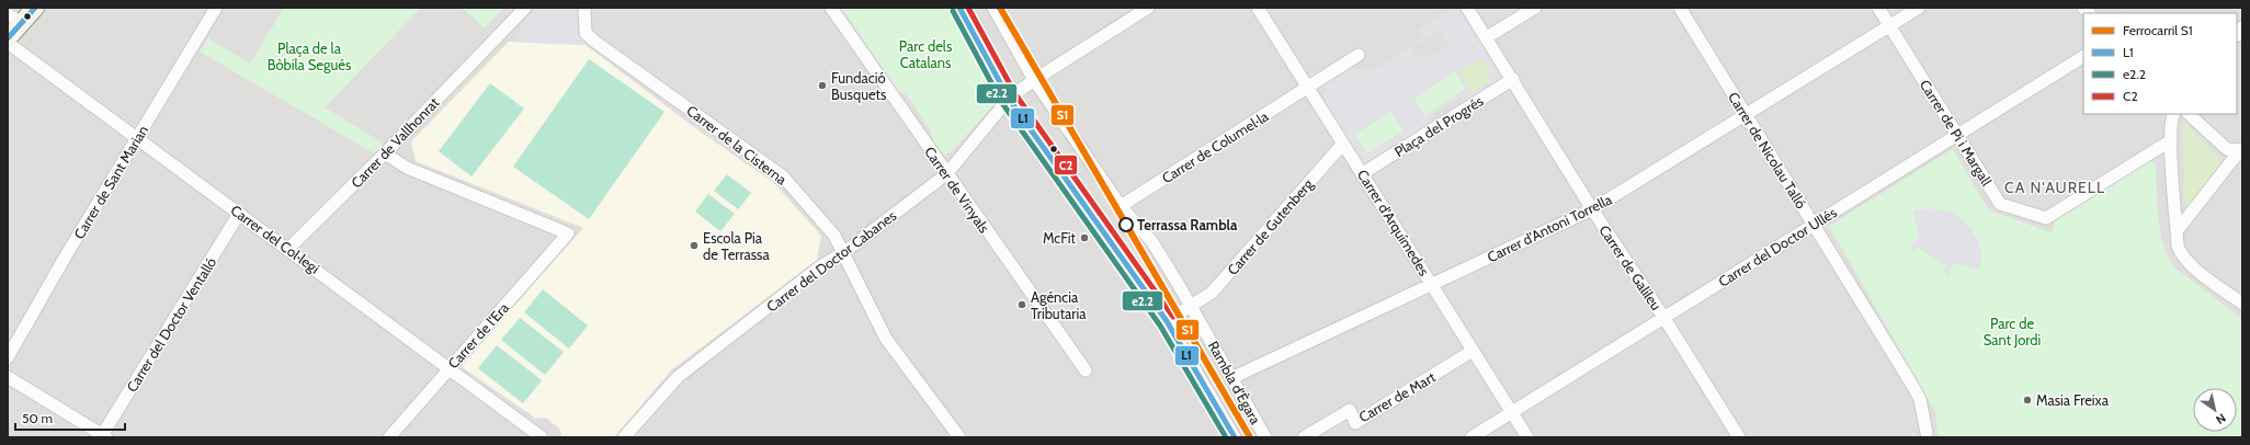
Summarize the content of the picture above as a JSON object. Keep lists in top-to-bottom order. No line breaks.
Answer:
{"streets":{"street":["Plaça del Progrés","Carrer de Pi i Margall","Carrer de Vallhonrat","Carrer de la Cisterna","Carrer de Columel·la","Carrer de Nicolau Talló","Carrer de Sant Marian","Carrer de Vinyals","Carrer d'Arquímedes","Carrer de Gutenberg","Carrer d'Antoni Torrella","Carrer del Col·legi","Carrer del Doctor Ullés","Carrer del Doctor Cabanes","Carrer de Galileu","Carrer del Doctor Ventalló","Carrer de l'Era","Rambla d'Ègara","Carrer de Mart"]},"crossings":[["Plaça del Progrés","Carrer d'Arquímedes"],["Plaça del Progrés","Carrer de Galileu"],["Carrer de Pi i Margall","Carrer d'Antoni Torrella"],["Carrer de Pi i Margall","Carrer del Doctor Ullés"],["Carrer de Vallhonrat","Carrer del Col·legi"],["Carrer de Vallhonrat","Carrer de l'Era"],["Carrer de la Cisterna","Carrer del Doctor Cabanes"],["Carrer de Columel·la","Carrer d'Arquímedes"],["Carrer de Columel·la","Rambla d'Ègara"],["Carrer de Nicolau Talló","Carrer d'Antoni Torrella"],["Carrer de Nicolau Talló","Carrer del Doctor Ullés"],["Carrer de Sant Marian","Carrer del Col·legi"],["Carrer de Vinyals","Carrer del Doctor Cabanes"],["Carrer d'Arquímedes","Carrer de Gutenberg"],["Carrer d'Arquímedes","Carrer d'Antoni Torrella"],["Carrer d'Arquímedes","Carrer del Doctor Ullés"],["Carrer d'Arquímedes","Carrer de Mart"],["Carrer de Gutenberg","Rambla d'Ègara"],["Carrer d'Antoni Torrella","Carrer de Galileu"],["Carrer d'Antoni Torrella","Rambla d'Ègara"],["Carrer del Col·legi","Carrer del Doctor Ventalló"],["Carrer del Col·legi","Carrer de l'Era"],["Carrer del Doctor Ullés","Carrer de Galileu"],["Carrer del Doctor Cabanes","Rambla d'Ègara"]],"districts":["CA N'AURELL"],"parks":["Parc dels Catalans","Plaça de la Bòbila Segués","Parc de Sant Jordi"],"places":["Fundació Busquets","Terrassa Rambla","McFit","Escola Pia de Terrassa","Agéncia Tributaria","Masia Freixa"],"lines":["rail line S1","transit line L1","transit line C2","transit line e2.2"],"legend":["Ferrocarril S1","L1","e2.2","C2"],"scale_bar":"50 m","north":"bottom right"}
